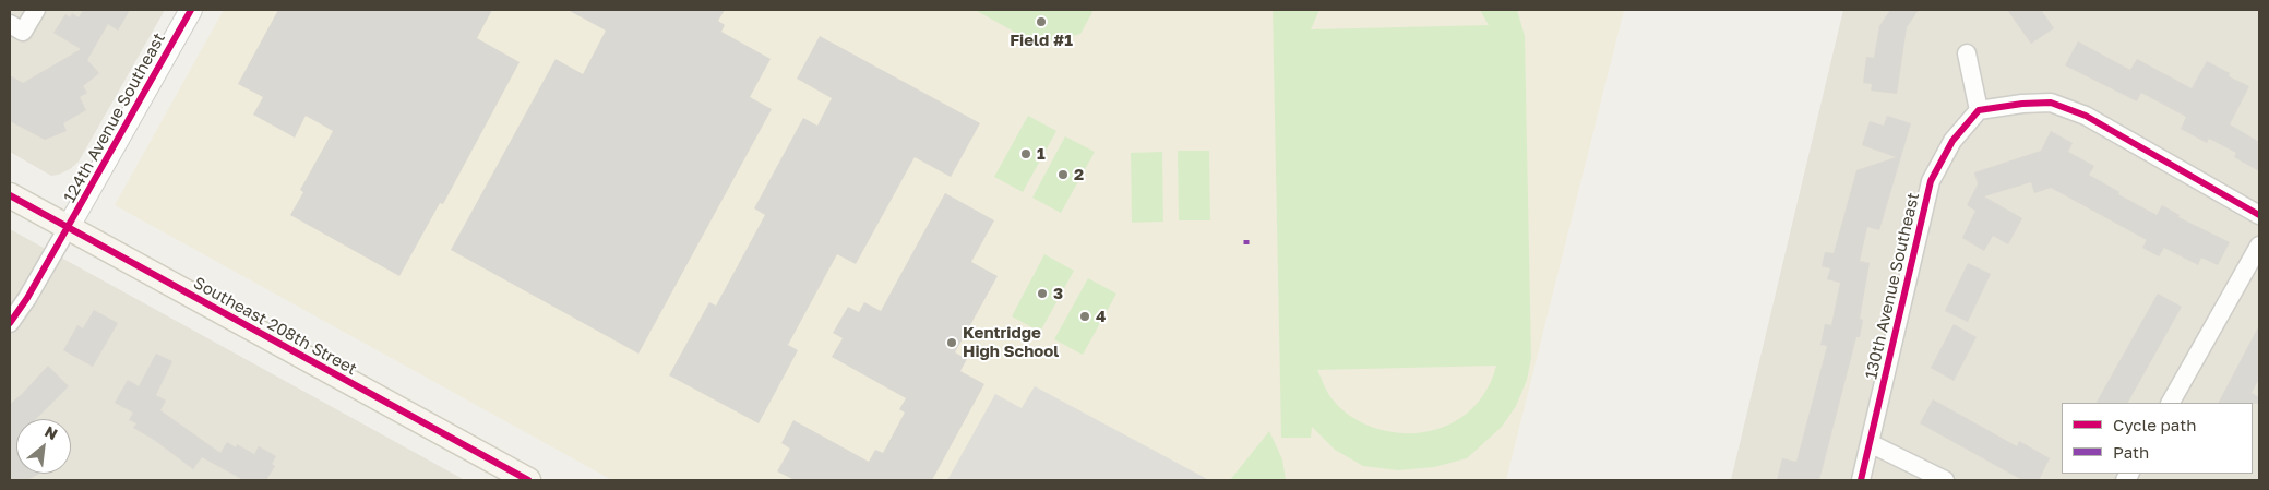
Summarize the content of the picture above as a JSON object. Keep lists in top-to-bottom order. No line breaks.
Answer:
{"streets":{"main road":["Southeast 208th Street"],"street":["124th Avenue Southeast","130th Avenue Southeast"]},"crossings":[["124th Avenue Southeast","Southeast 208th Street"]],"places":["Field #1","1","2","3","4","Kentridge High School"],"legend":["Cycle path","Path"],"north":"top right"}
